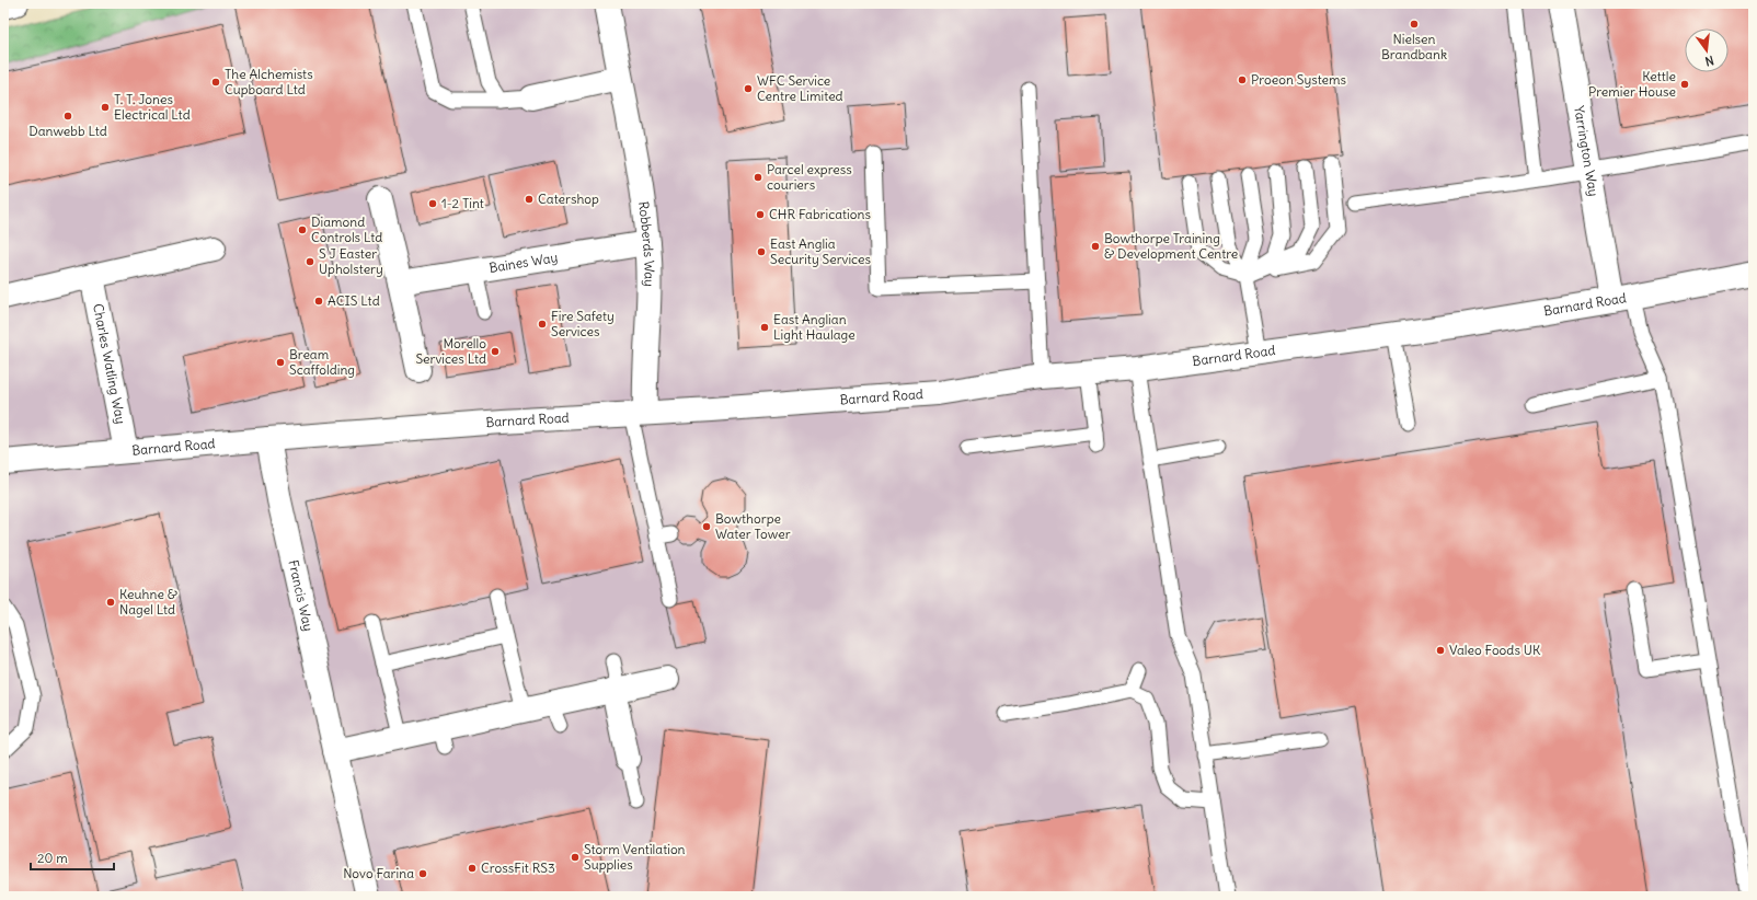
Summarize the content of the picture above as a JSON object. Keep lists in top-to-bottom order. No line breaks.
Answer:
{"streets":{"street":["Yarrington Way","Robberds Way","Baines Way","Barnard Road","Charles Watling Way","Francis Way"]},"crossings":[["Yarrington Way","Barnard Road"],["Robberds Way","Baines Way"],["Robberds Way","Barnard Road"],["Barnard Road","Charles Watling Way"],["Barnard Road","Francis Way"]],"places":["Nielsen Brandbank","Proeon Systems","The Alchemists Cupboard Ltd","Kettle Premier House","WFC Service Centre Limited","T. T. Jones Electrical Ltd","Danwebb Ltd","Parcel express couriers","Catershop","1-2 Tint","CHR Fabrications","Diamond Controls Ltd","Bowthorpe Training & Development Centre","East Anglia Security Services","S J Easter Upholstery","ACIS Ltd","Fire Safety Services","East Anglian Light Haulage","Morello Services Ltd","Bream Scaffolding","Bowthorpe Water Tower","Keuhne & Nagel Ltd","Valeo Foods UK","Storm Ventilation Supplies","CrossFit RS3","Novo Farina"],"scale_bar":"20 m","north":"bottom"}
